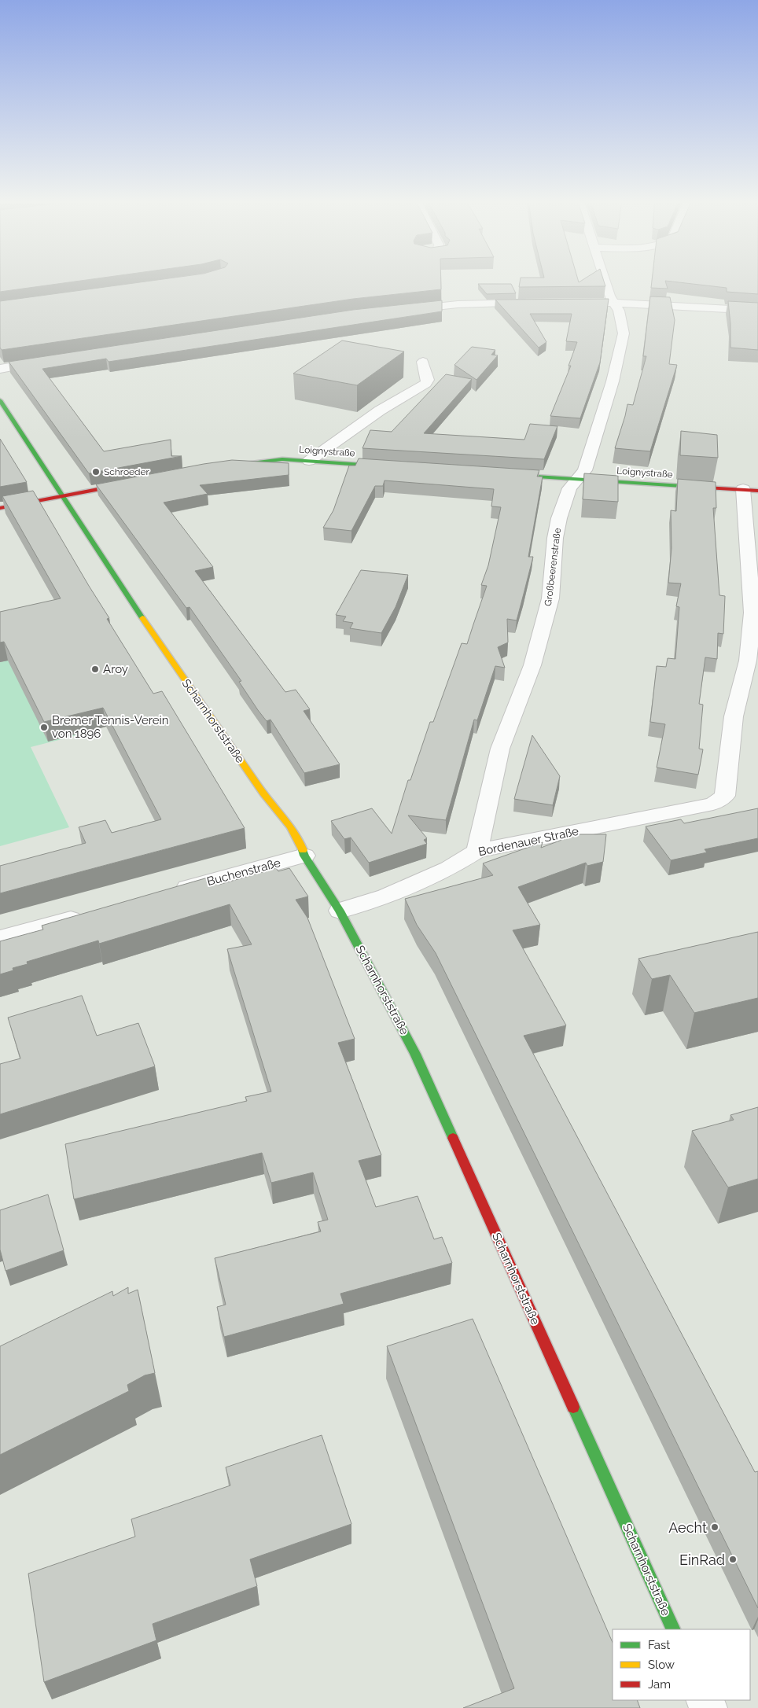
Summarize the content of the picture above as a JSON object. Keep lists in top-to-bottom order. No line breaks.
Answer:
{"streets":{"street":["Loignystraße","Großbeerenstraße","Scharnhorststraße","Bordenauer Straße","Buchenstraße"]},"crossings":[["Loignystraße","Großbeerenstraße"],["Loignystraße","Bordenauer Straße"],["Großbeerenstraße","Bordenauer Straße"],["Scharnhorststraße","Bordenauer Straße"],["Scharnhorststraße","Buchenstraße"]],"places":["Schroeder","Aroy","Bremer Tennis-Verein von 1896","Aecht","EinRad"],"legend":["Fast","Slow","Jam"]}
